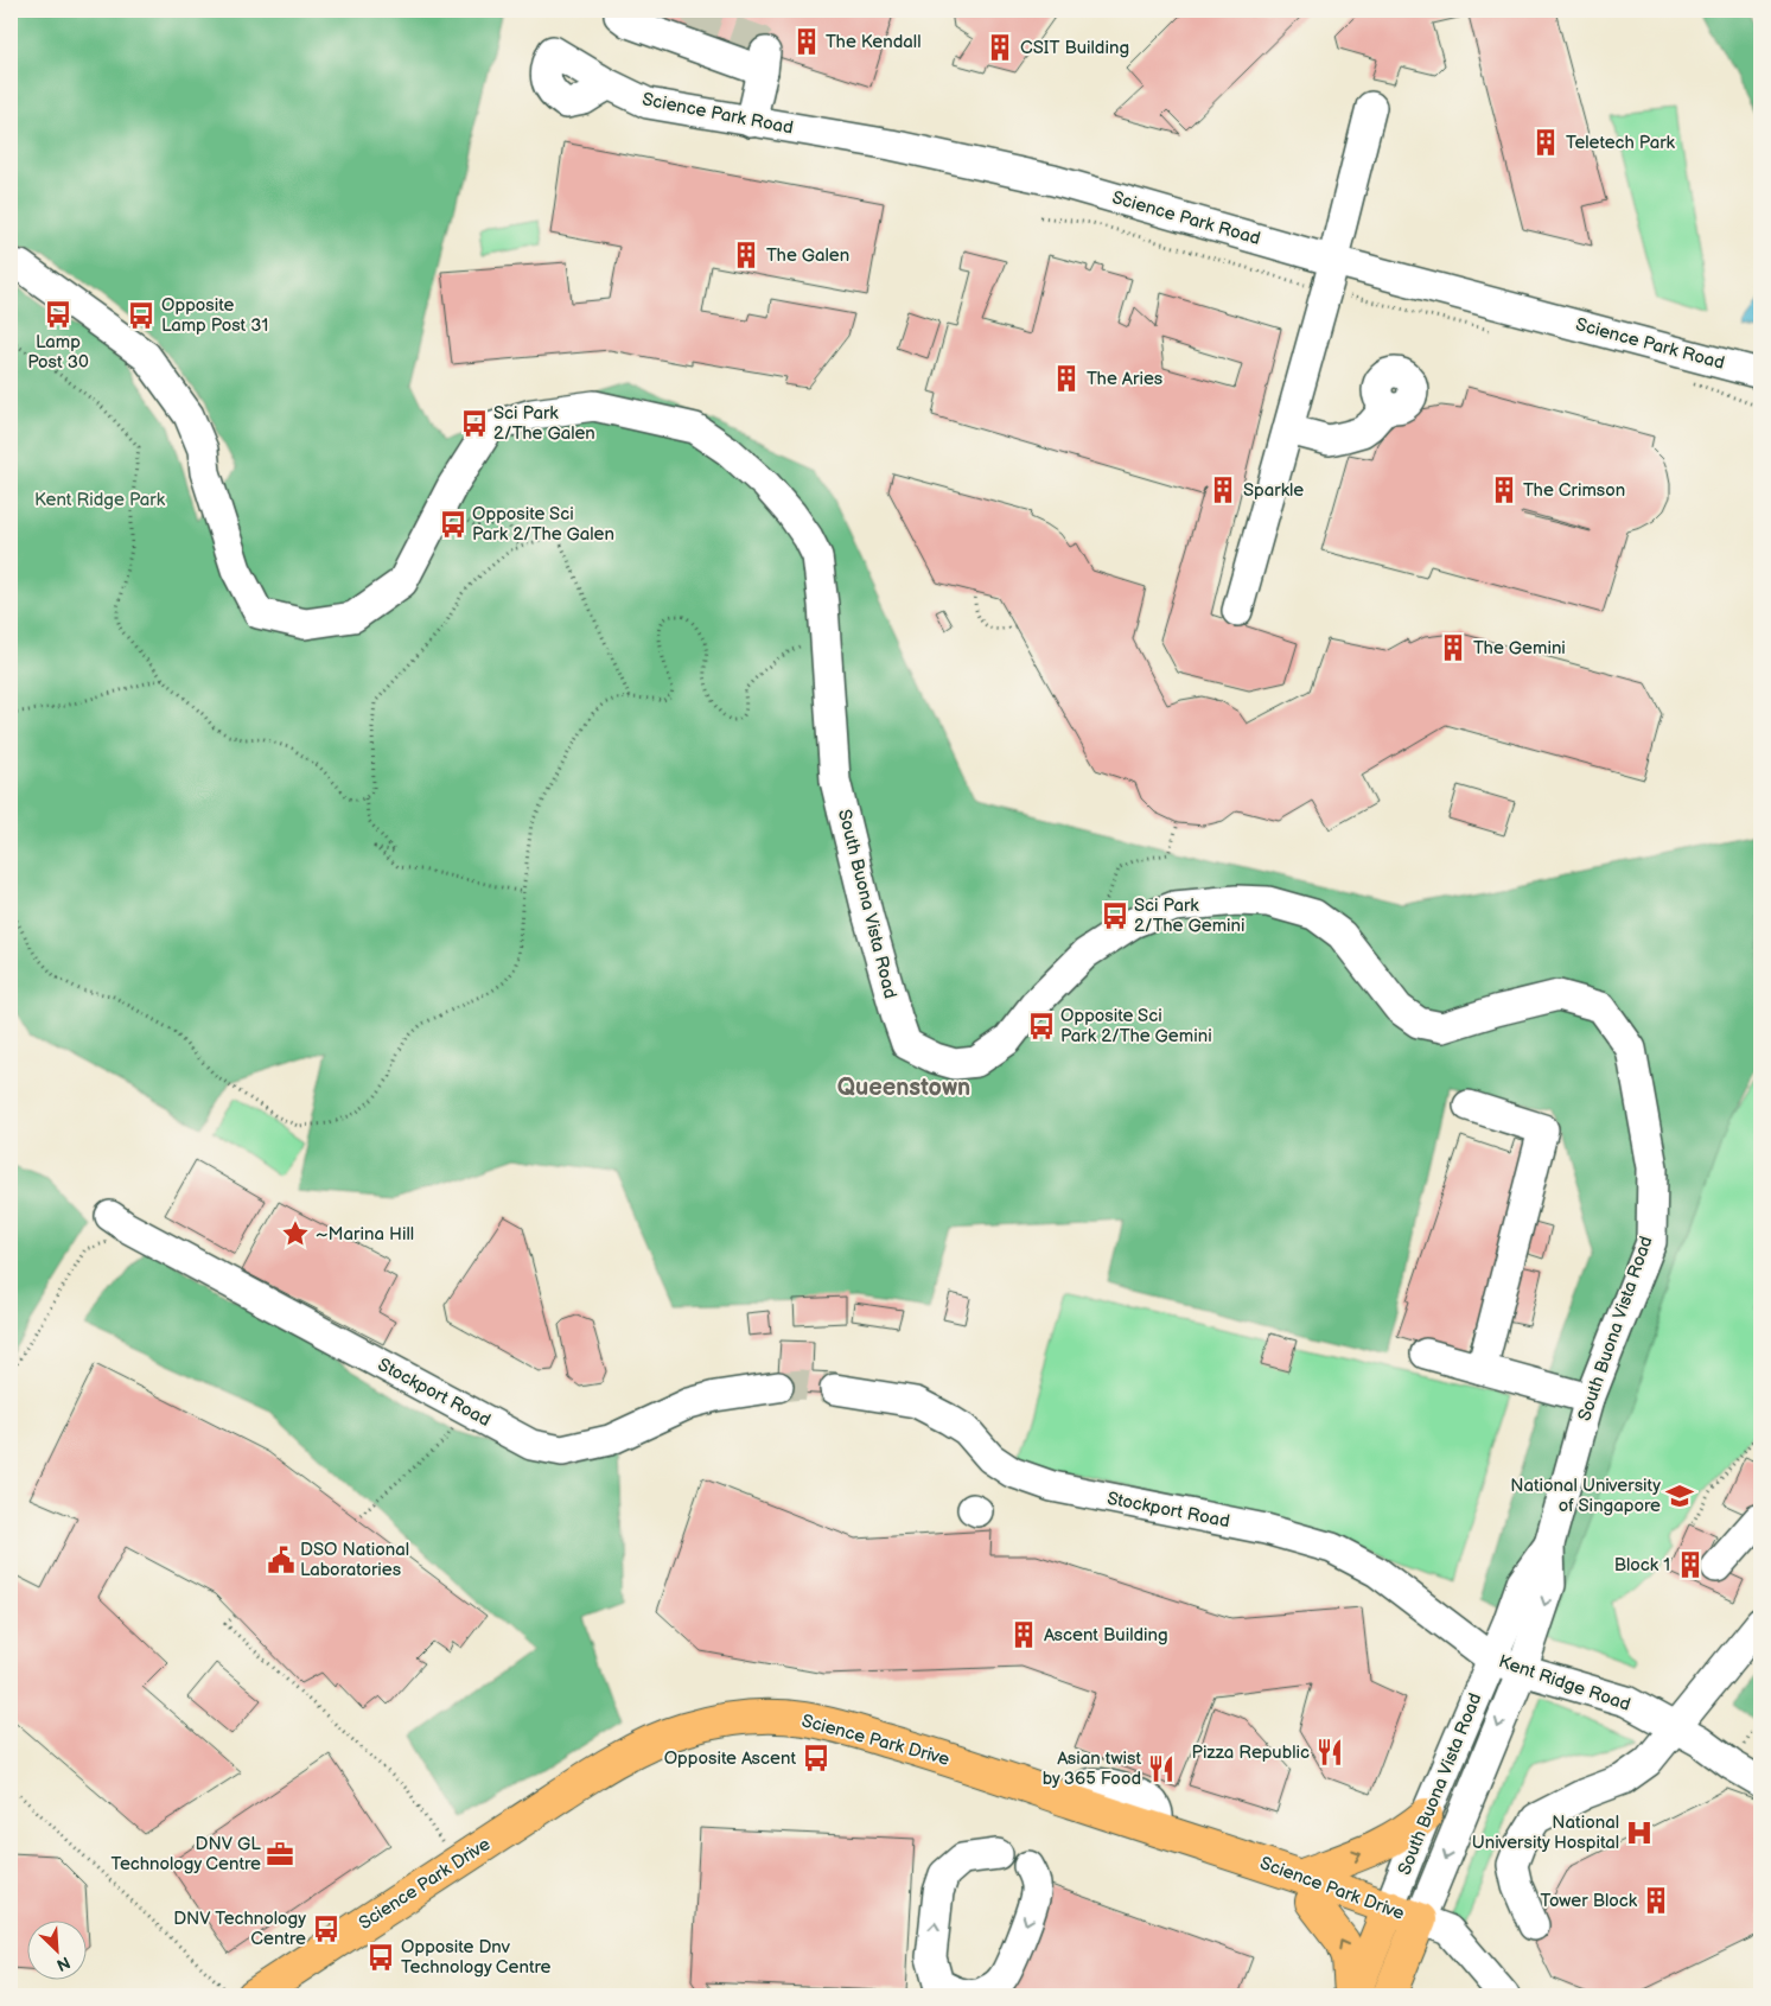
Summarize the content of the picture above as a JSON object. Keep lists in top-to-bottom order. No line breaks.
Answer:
{"streets":{"main road":["South Buona Vista Road","Science Park Drive"],"street":["Science Park Road","Stockport Road","Kent Ridge Road"]},"crossings":[["South Buona Vista Road","Stockport Road"],["South Buona Vista Road","Kent Ridge Road"],["South Buona Vista Road","Science Park Drive"],["Stockport Road","Kent Ridge Road"]],"districts":["Queenstown"],"parks":["Kent Ridge Park"],"places":{"building":["The Kendall","CSIT Building","Teletech Park","The Galen","The Aries","Sparkle","The Crimson","The Gemini","Block 1","Ascent Building","Tower Block"],"bus stop":["Lamp Post 30","Opposite Lamp Post 31","Sci Park 2/The Galen","Opposite Sci Park 2/The Galen","Sci Park 2/The Gemini","Opposite Sci Park 2/The Gemini","Opposite Ascent","DNV Technology Centre","Opposite Dnv Technology Centre"],"place":["~Marina Hill"],"school or university":["National University of Singapore"],"public building":["DSO National Laboratories"],"restaurant":["Pizza Republic","Asian twist by 365 Food"],"hospital":["National University Hospital"],"office":["DNV GL Technology Centre"]},"north":"bottom right"}
